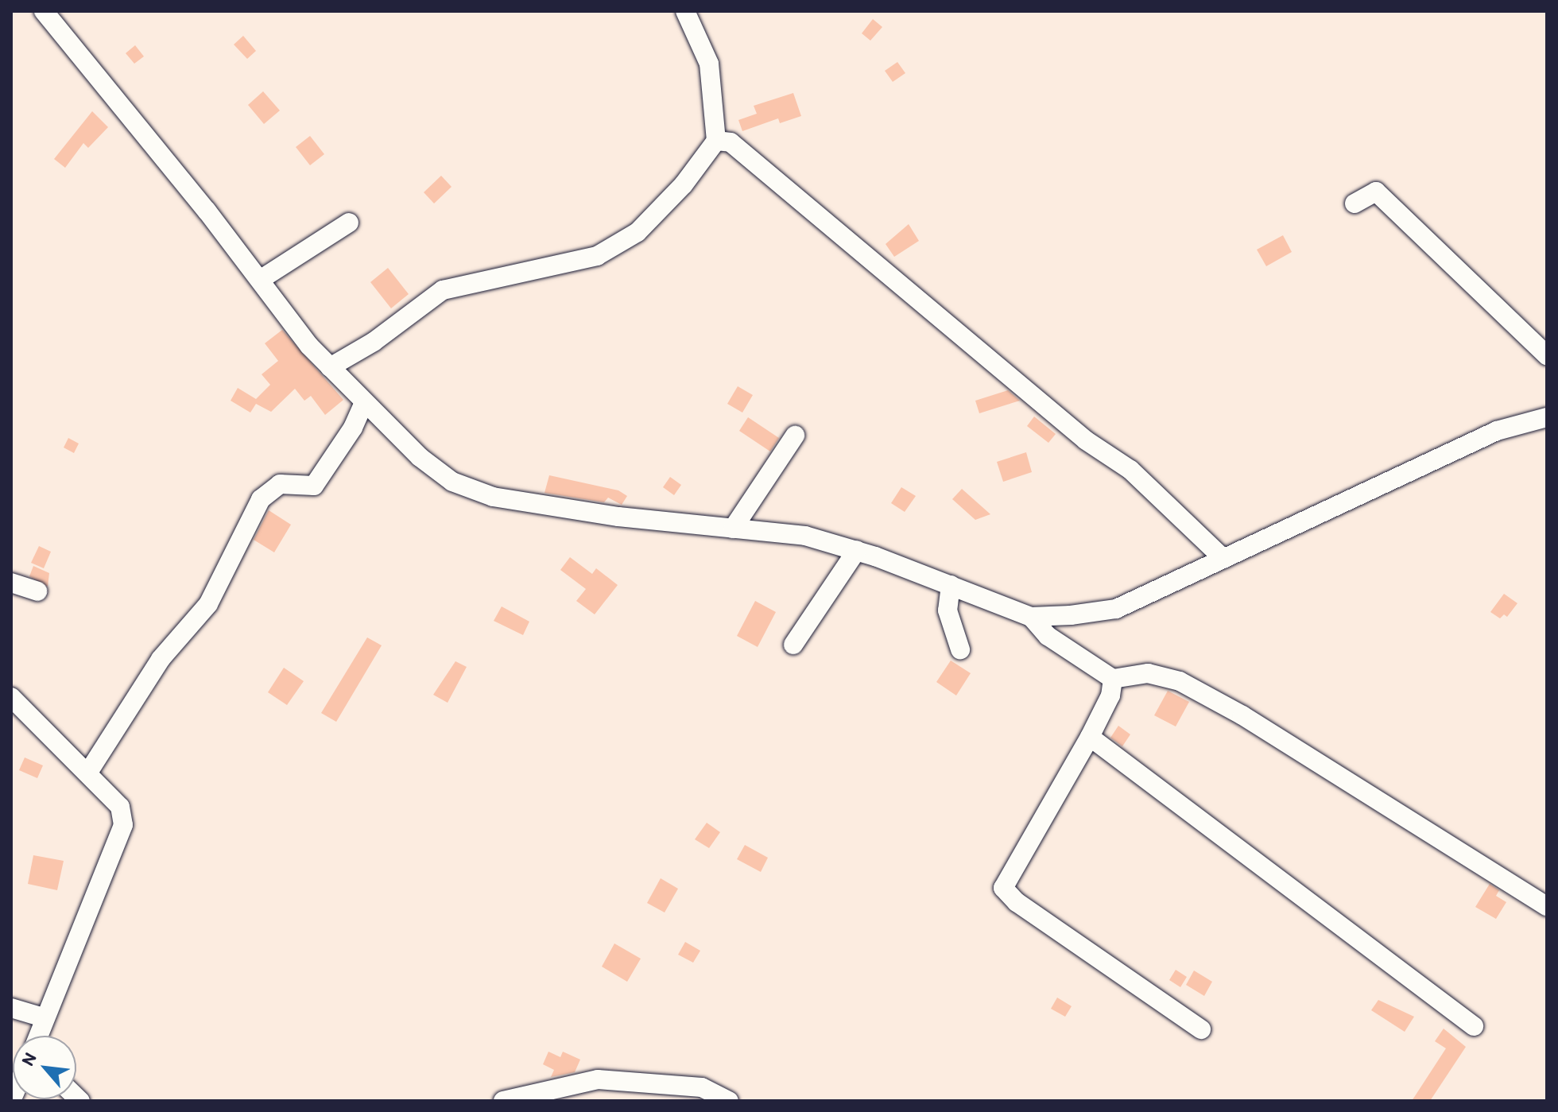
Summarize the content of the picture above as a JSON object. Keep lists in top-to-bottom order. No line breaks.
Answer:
{"north":"top left"}
